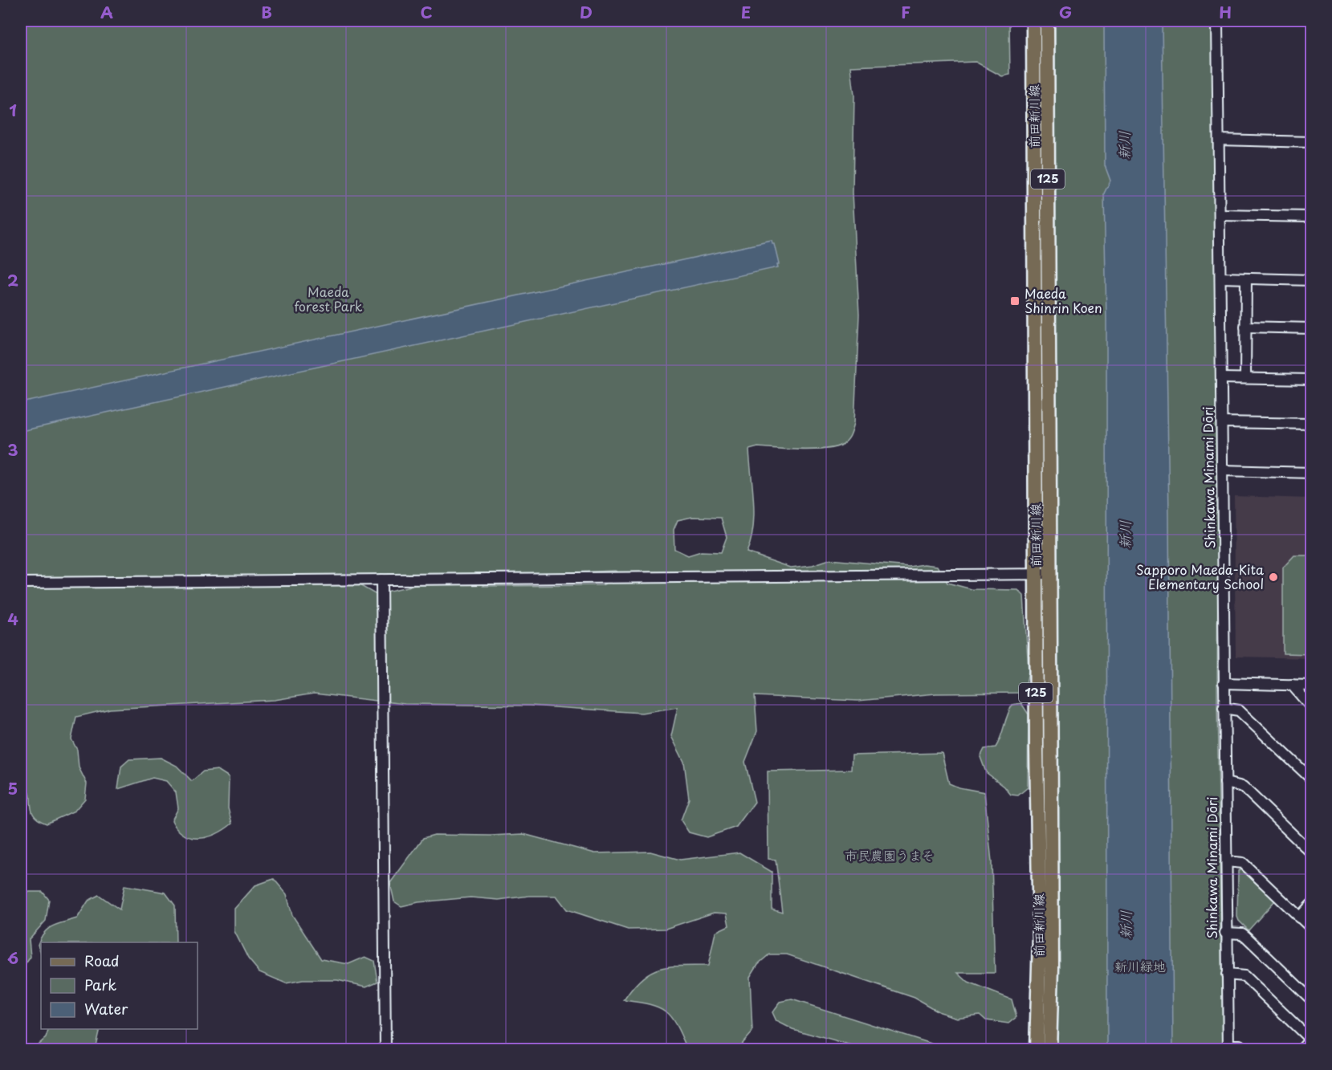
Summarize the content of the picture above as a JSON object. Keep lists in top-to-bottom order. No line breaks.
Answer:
{"streets":{"main road":["前田新川線","125"],"street":["Shinkawa Minami Dōri"]},"water":["新川"],"parks":["Maeda forest Park","市民農園うまそ","新川緑地"],"places":{"transit":["Maeda Shinrin Koen"],"other":["Sapporo Maeda-Kita Elementary School"]},"legend":["Road","Park","Water"],"grid":{"columns":["A","B","C","D","E","F","G","H"],"rows":["1","2","3","4","5","6"]}}
